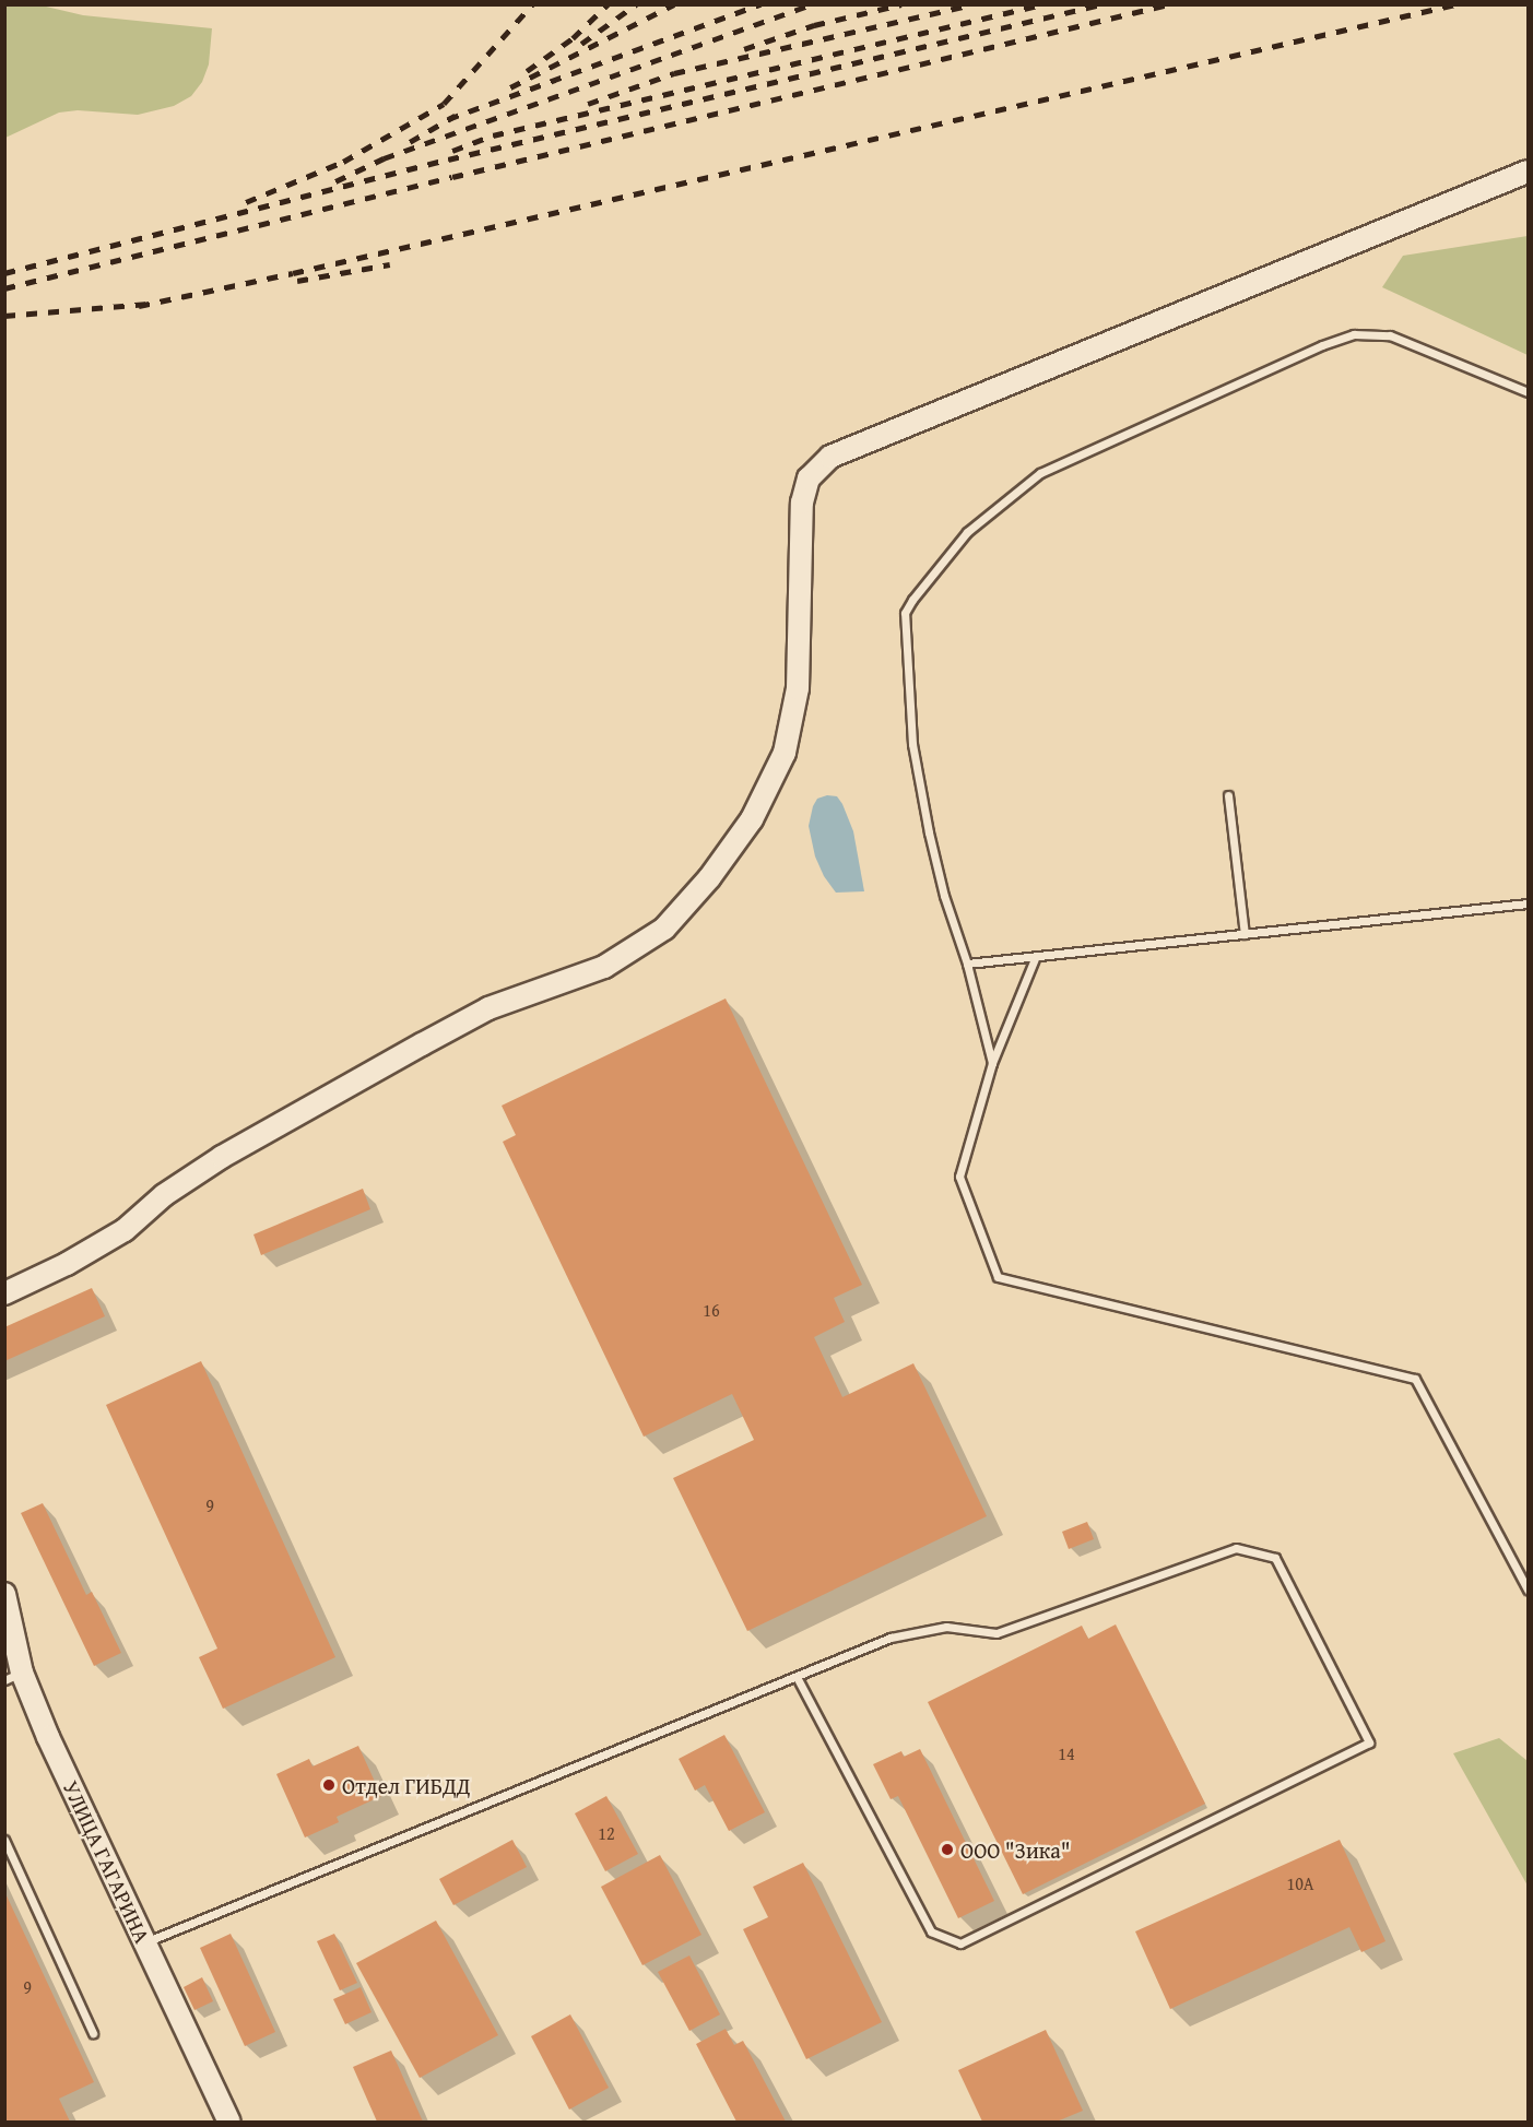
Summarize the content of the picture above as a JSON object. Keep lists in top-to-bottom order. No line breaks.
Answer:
{"streets":{"street":["УЛИЦА ГАГАРИНА"]},"places":["Отдел ГИБДД","ООО \"Зика\""],"house_numbers":["16","9","14","12","10А","9"]}
